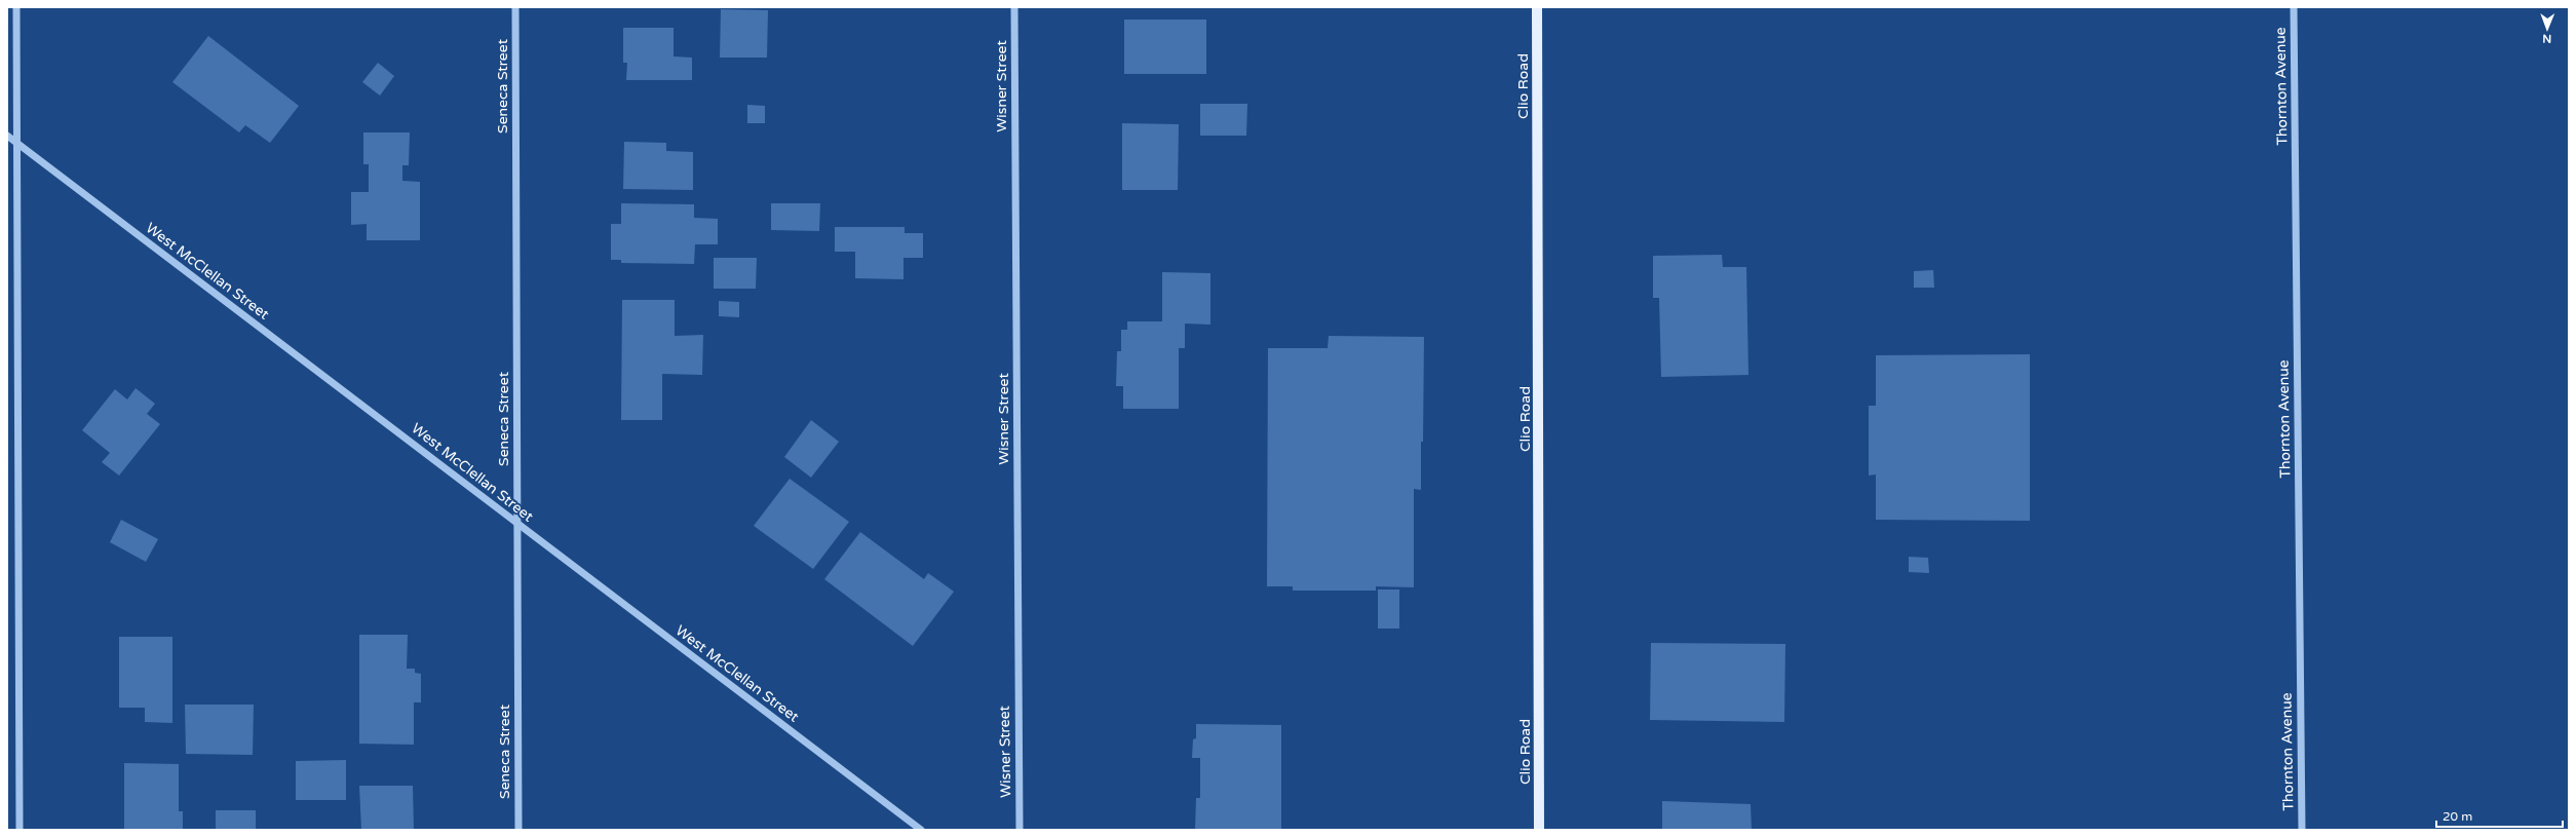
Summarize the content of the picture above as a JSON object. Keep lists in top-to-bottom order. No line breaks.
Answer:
{"streets":{"main road":["Clio Road"],"street":["Seneca Street","Wisner Street","Thornton Avenue","West McClellan Street"]},"crossings":[["Seneca Street","West McClellan Street"]],"scale_bar":"20 m","north":"bottom"}
